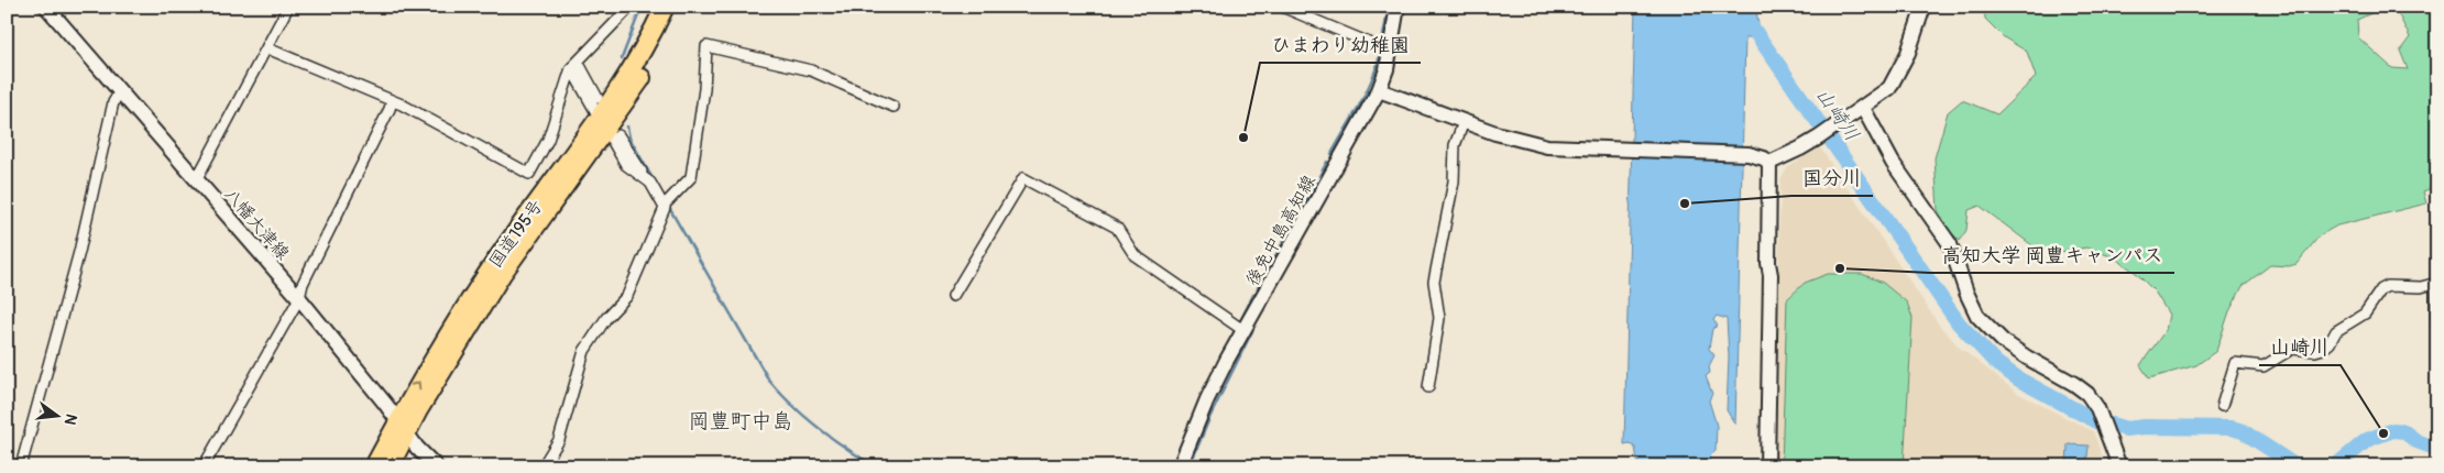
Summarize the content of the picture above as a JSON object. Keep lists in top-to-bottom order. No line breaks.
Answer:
{"streets":{"highway":["国道195号"],"street":["八幡大津線","後免中島高知線"]},"crossings":[["八幡大津線","国道195号"]],"districts":["岡豊町中島"],"water":["山崎川"],"places":["ひまわり幼稚園","国分川","高知大学 岡豊キャンパス","山崎川"],"north":"right"}
